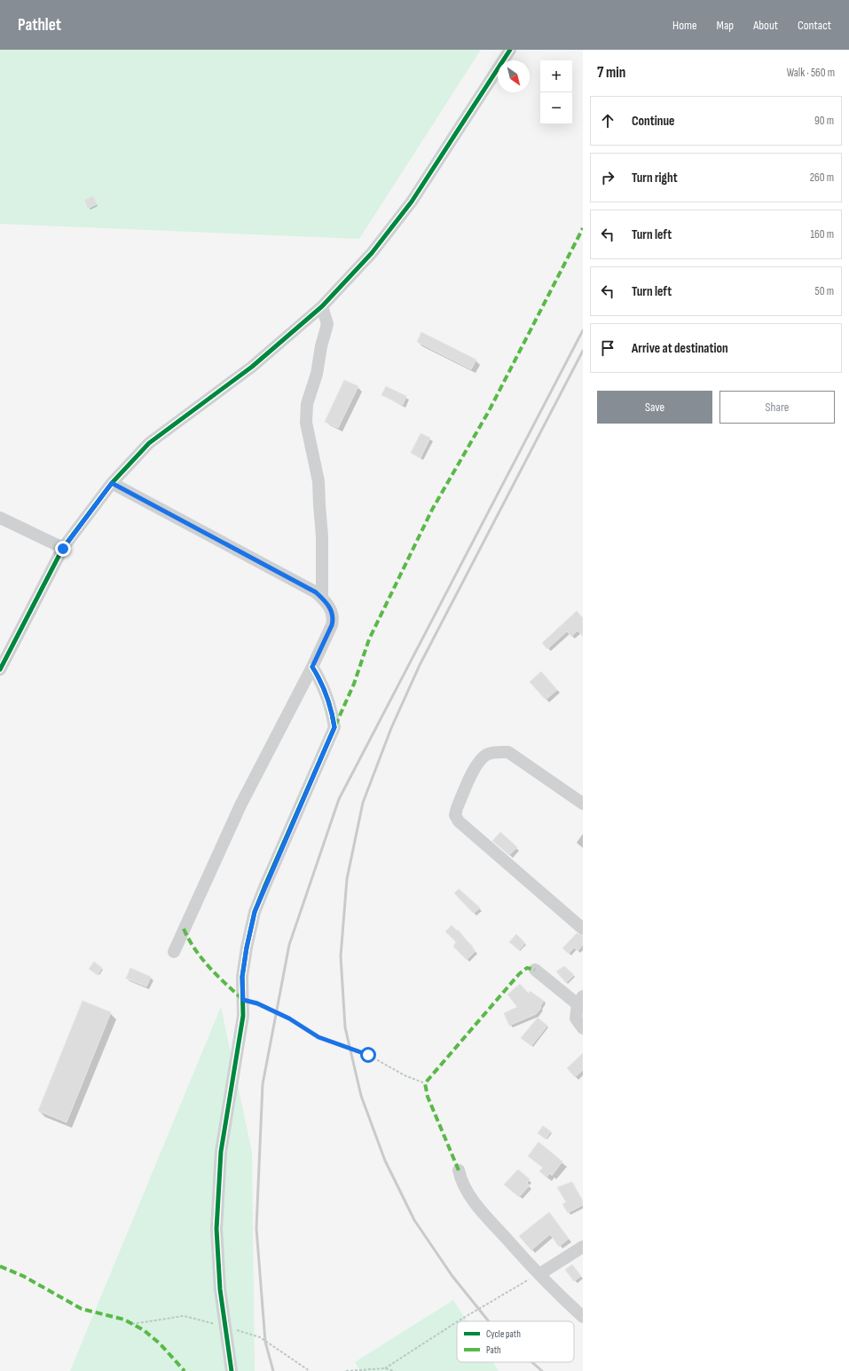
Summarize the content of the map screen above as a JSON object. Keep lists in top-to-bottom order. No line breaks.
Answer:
{"legend":["Cycle path","Path"],"north":"bottom right","page":{"header":"Pathlet","nav":["Home","Map","About","Contact"],"heading":["7 min","Walk · 560 m"],"map_buttons":["+","−"],"list":[["Continue","90 m"],["Turn right","260 m"],["Turn left","160 m"],["Turn left","50 m"],"Arrive at destination"],"buttons":["Save","Share"]}}
